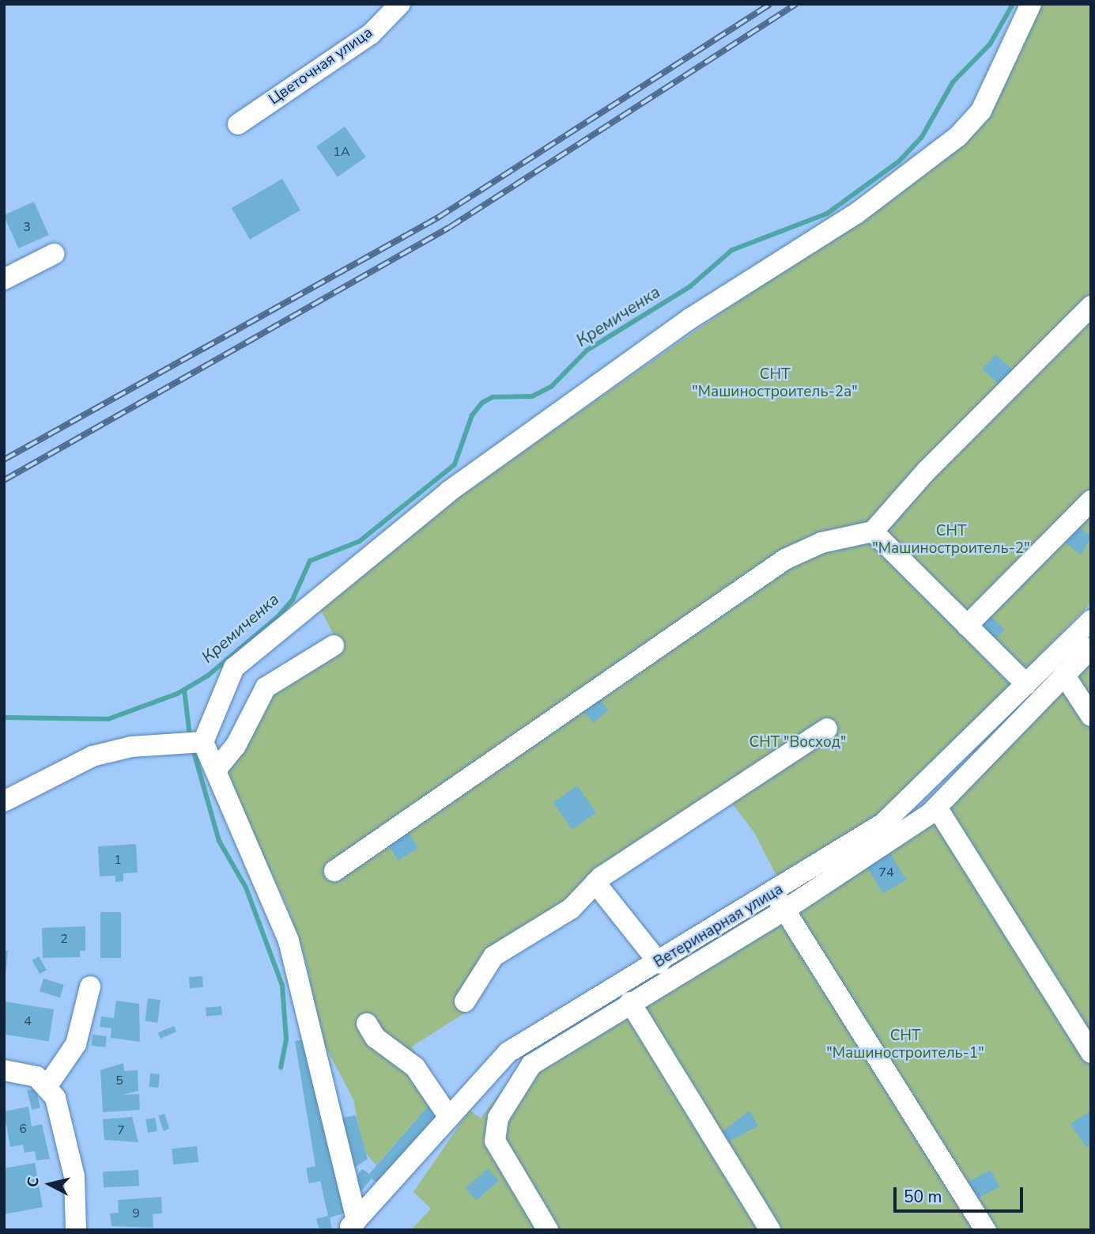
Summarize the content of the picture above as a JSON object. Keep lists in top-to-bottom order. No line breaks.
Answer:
{"streets":{"street":["Цветочная улица","Ветеринарная улица"]},"water":["Кремиченка"],"parks":["СНТ \"Машиностроитель-2а\"","СНТ \"Машиностроитель-2\"","СНТ \"Восход\"","СНТ \"Машиностроитель-1\""],"house_numbers":["1А","3","1","74","2","4","5","6","7","9"],"scale_bar":"50 m","north":"left"}
